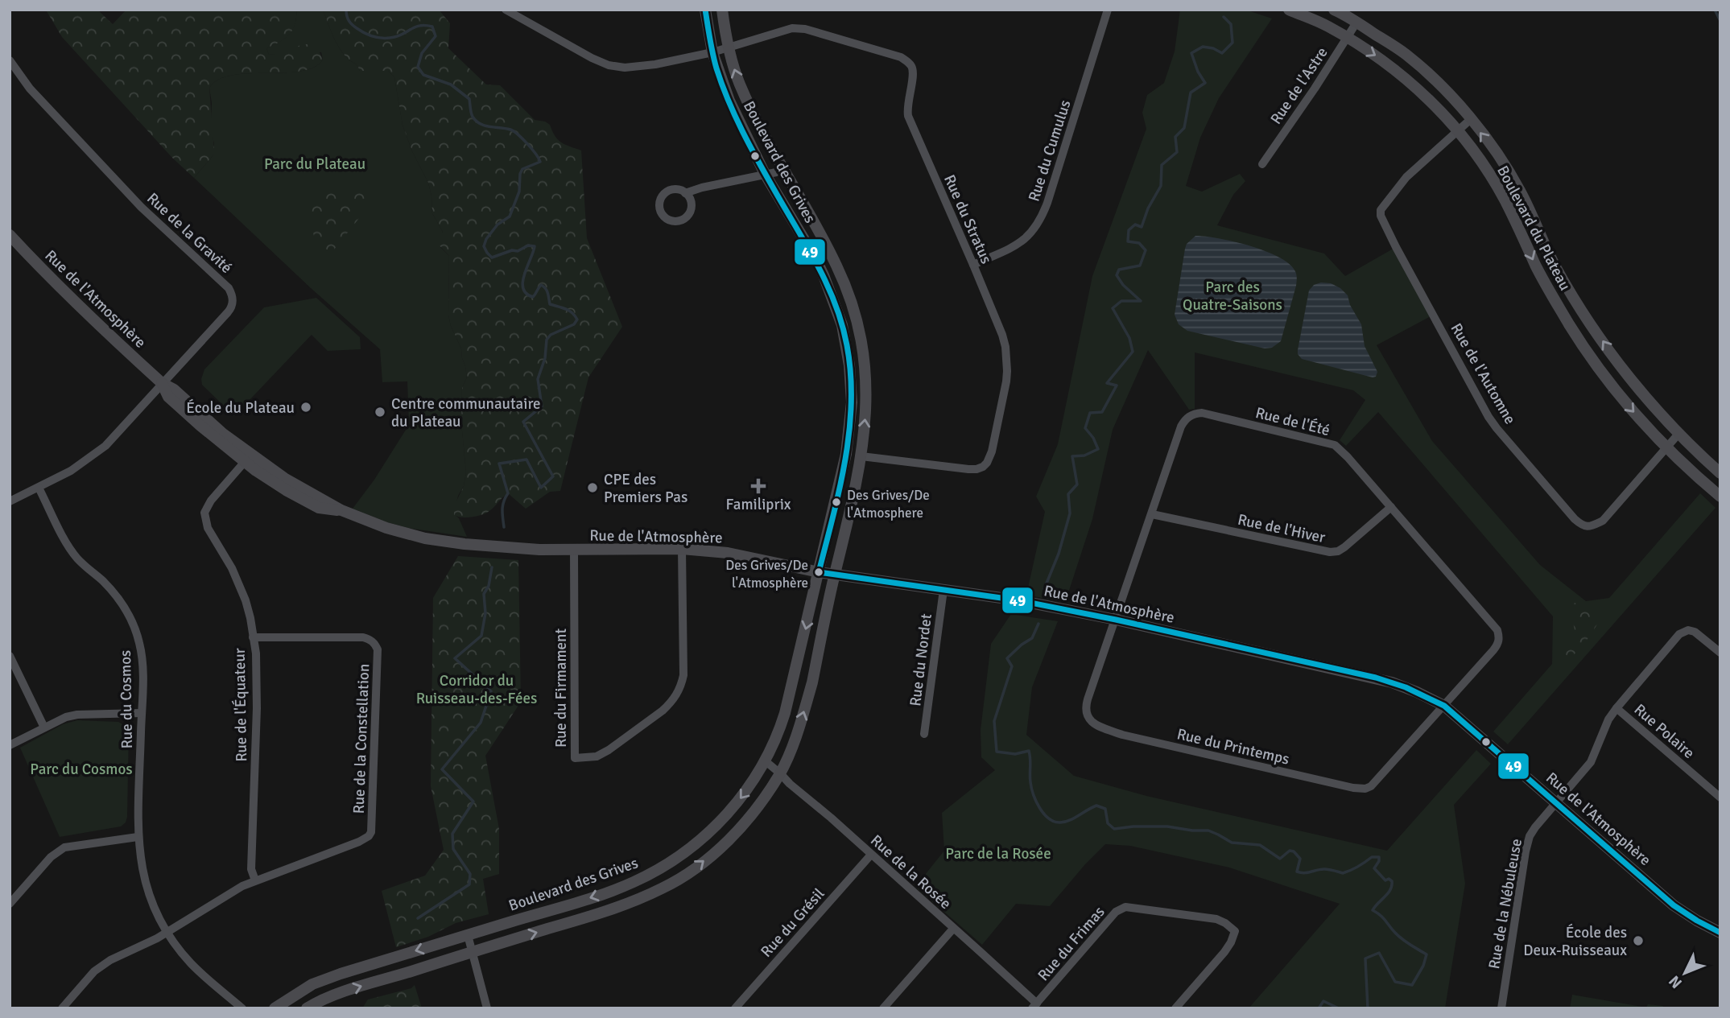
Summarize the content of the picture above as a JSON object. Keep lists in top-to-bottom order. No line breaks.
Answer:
{"streets":{"street":["Rue de l'Astre","Rue du Cumulus","Boulevard des Grives","Rue du Stratus","Boulevard du Plateau","Rue de la Gravité","Rue de l'Atmosphère","Rue de l'Automne","Rue de l'Été","Rue de l'Hiver","Rue du Nordet","Rue du Firmament","Rue du Cosmos","Rue de l'Équateur","Rue Polaire","Rue de la Constellation","Rue du Printemps","Rue de la Rosée","Rue de la Nébuleuse","Rue du Grésil","Rue du Frimas"]},"crossings":[["Rue de l'Astre","Boulevard du Plateau"],["Rue du Cumulus","Rue du Stratus"],["Boulevard des Grives","Rue du Stratus"],["Boulevard des Grives","Rue de l'Atmosphère"],["Boulevard des Grives","Rue de la Rosée"],["Boulevard du Plateau","Rue de l'Automne"],["Rue de la Gravité","Rue de l'Atmosphère"],["Rue de la Gravité","Rue du Cosmos"],["Rue de l'Atmosphère","Rue de l'Été"],["Rue de l'Atmosphère","Rue du Nordet"],["Rue de l'Atmosphère","Rue du Firmament"],["Rue de l'Atmosphère","Rue de l'Équateur"],["Rue de l'Atmosphère","Rue du Printemps"],["Rue de l'Atmosphère","Rue de la Nébuleuse"],["Rue de l'Été","Rue de l'Hiver"],["Rue de l'Été","Rue du Printemps"],["Rue du Cosmos","Rue de la Constellation"],["Rue de l'Équateur","Rue de la Constellation"],["Rue Polaire","Rue de la Nébuleuse"],["Rue de la Rosée","Rue du Grésil"],["Rue de la Rosée","Rue du Frimas"]],"parks":["Parc du Plateau","Parc des Quatre-Saisons","Corridor du Ruisseau-des-Fées","Parc du Cosmos","Parc de la Rosée"],"places":{"other":["École du Plateau","Centre communautaire du Plateau","CPE des Premiers Pas","Des Grives/De l'Atmosphere","Des Grives/De l'Atmosphère","École des Deux-Ruisseaux"],"health":["Familiprix"]},"lines":["transit line 49"],"north":"bottom left"}
